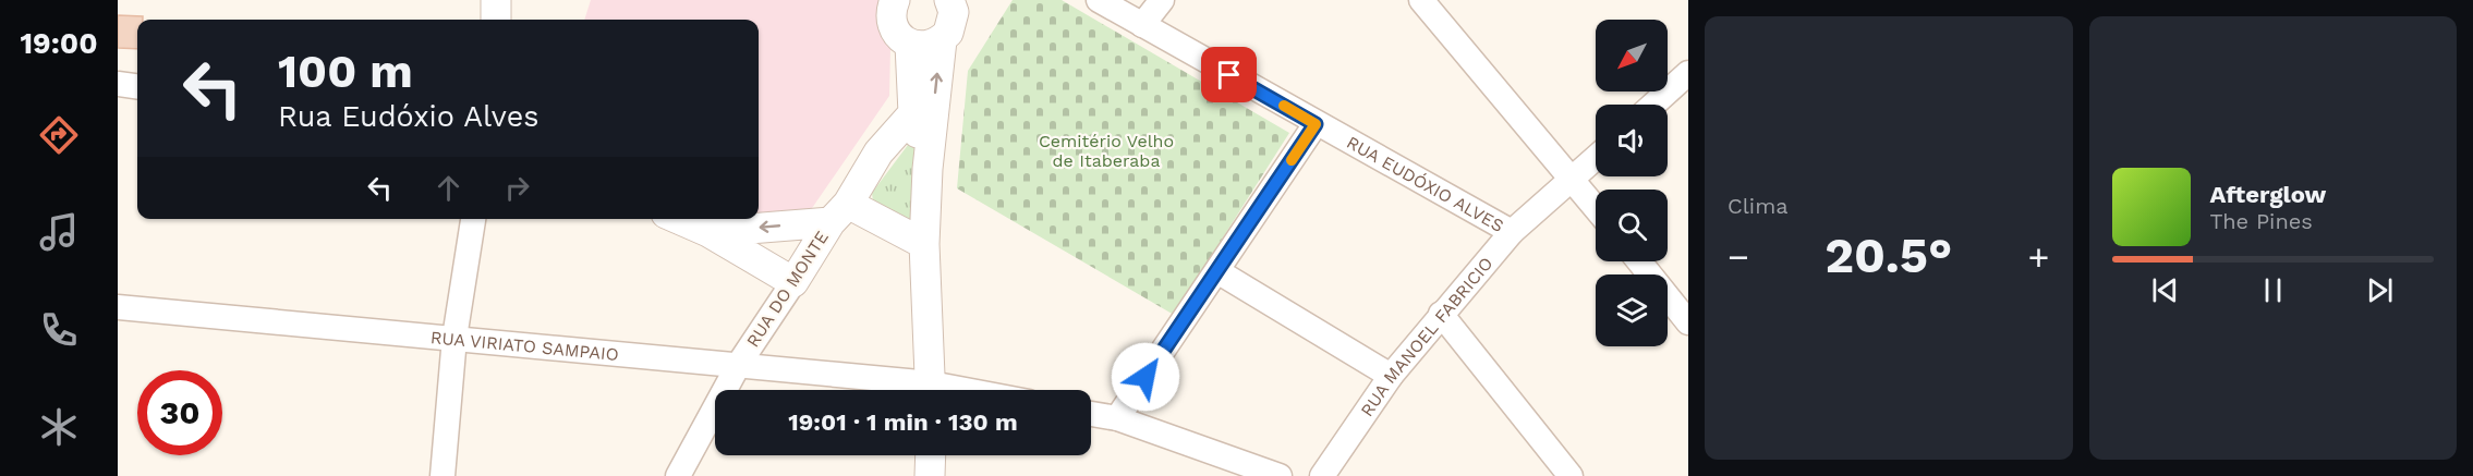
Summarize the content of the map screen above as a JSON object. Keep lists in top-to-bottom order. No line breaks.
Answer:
{"streets":{"street":["RUA EUDÓXIO ALVES","RUA DO MONTE","RUA MANOEL FABRICIO","RUA VIRIATO SAMPAIO"]},"crossings":[["RUA EUDÓXIO ALVES","RUA MANOEL FABRICIO"],["RUA DO MONTE","RUA VIRIATO SAMPAIO"]],"parks":["Cemitério Velho de Itaberaba"],"north":"bottom left","page":{"tabs":"19:00","tile":"Clima","turn":["100 m","Rua Eudóxio Alves"],"song":["Afterglow","The Pines"],"heat":["−","20.5°","+"],"limit":"30","trip":"19:01 · 1 min · 130 m"}}
